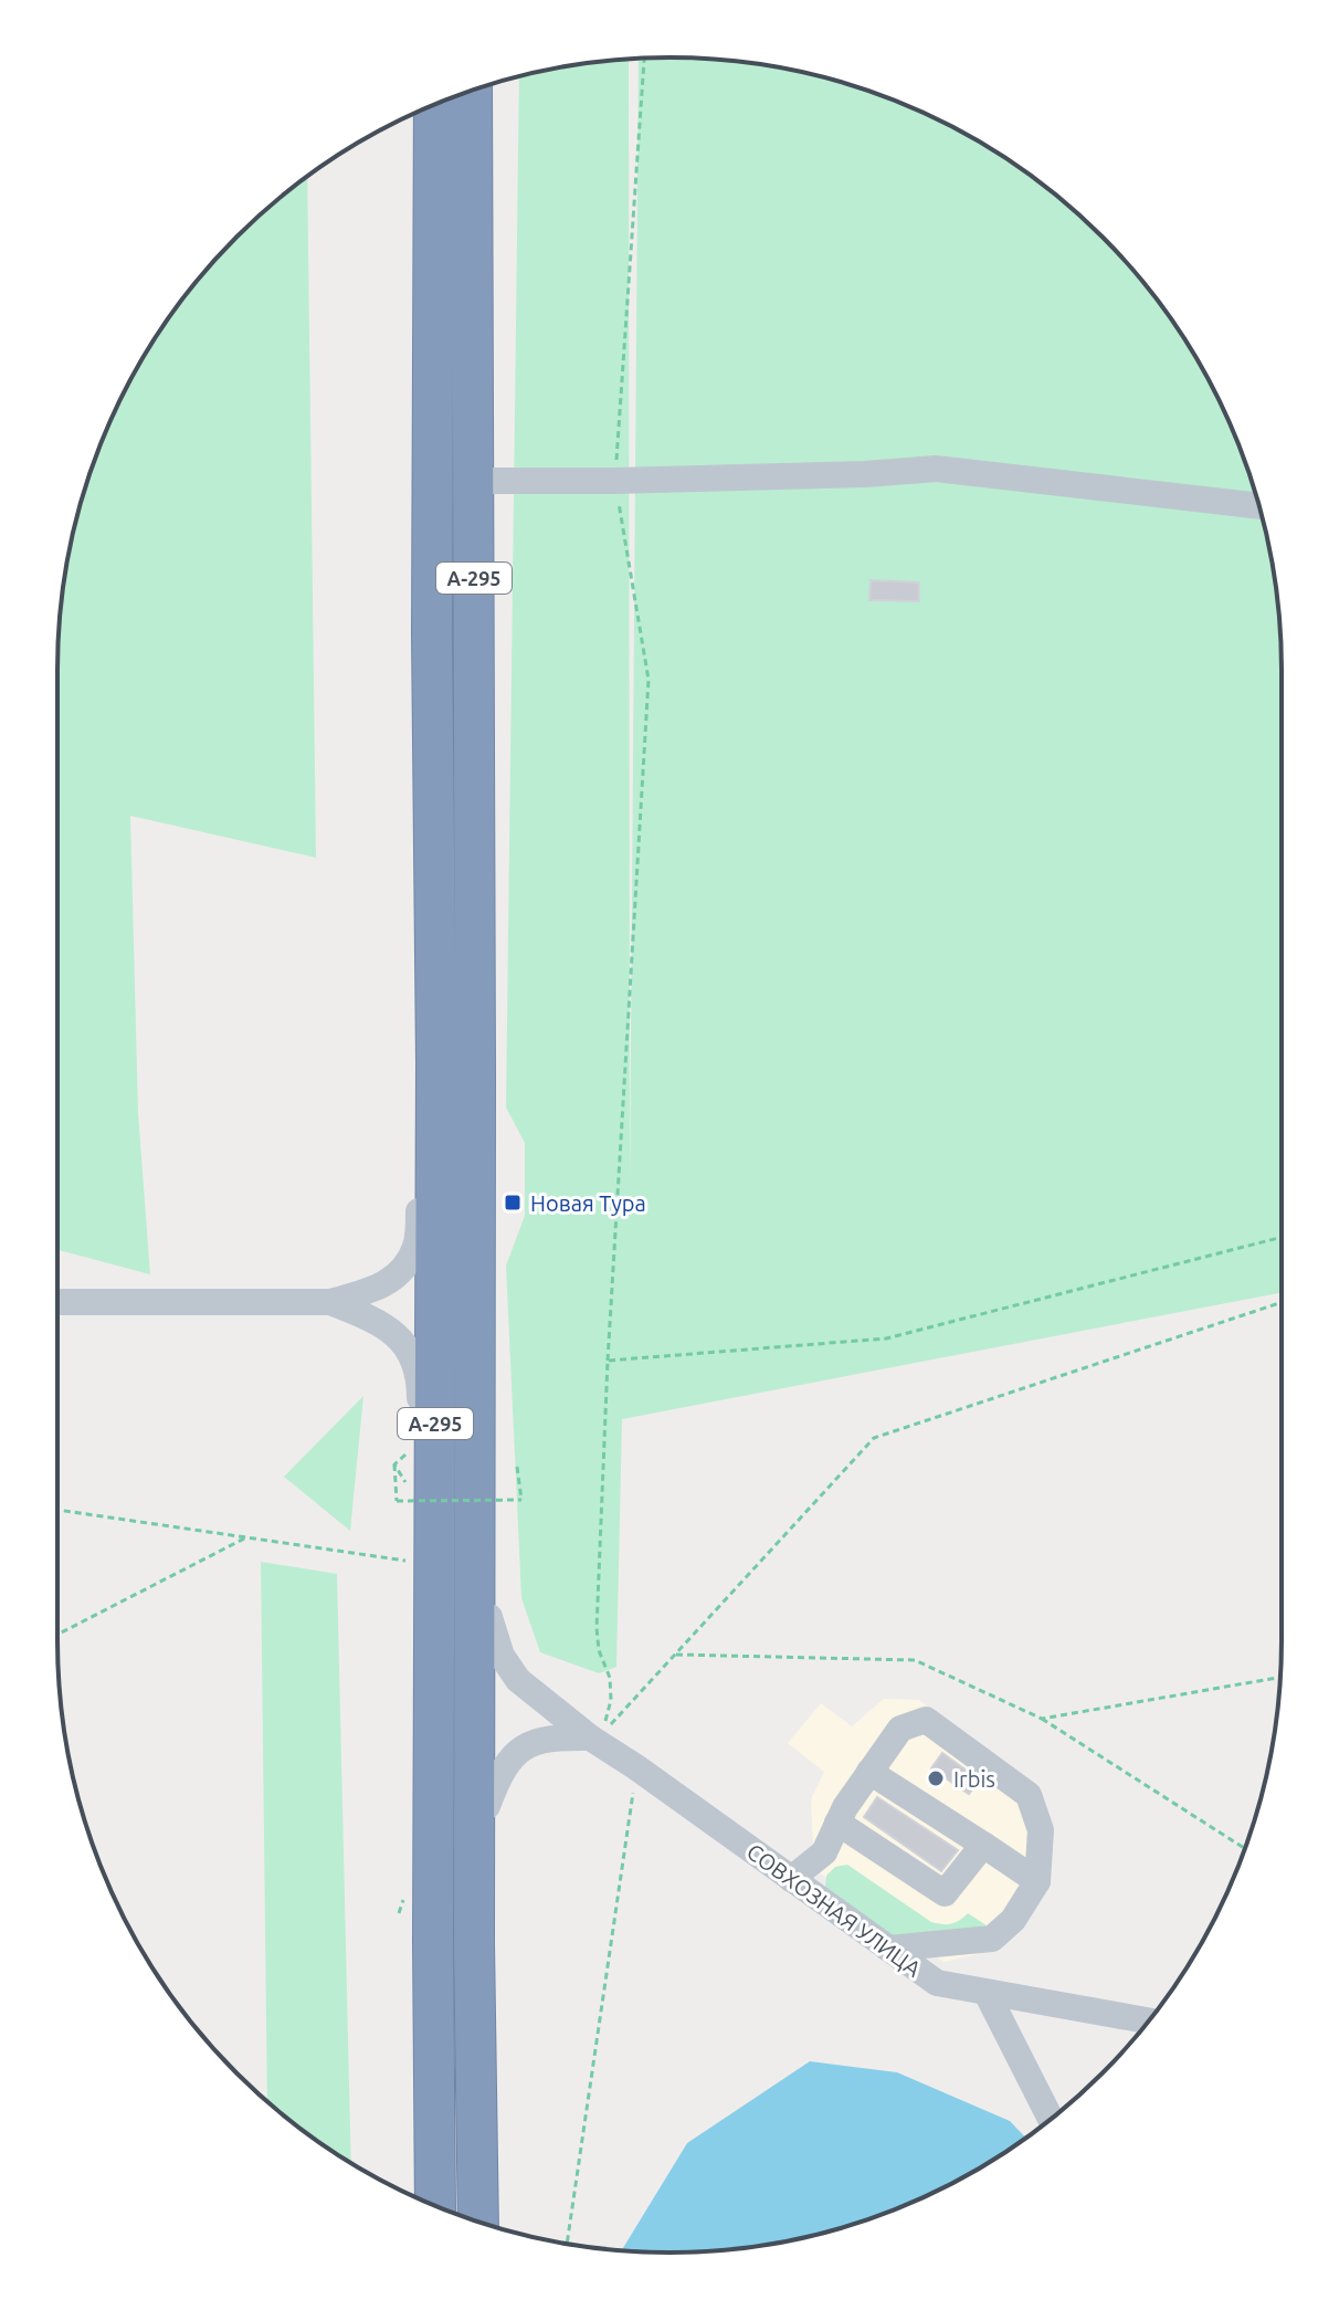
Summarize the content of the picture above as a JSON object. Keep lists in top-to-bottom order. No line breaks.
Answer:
{"streets":{"highway":["А-295"],"street":["СОВХОЗНАЯ УЛИЦА"]},"crossings":[["А-295","СОВХОЗНАЯ УЛИЦА"]],"places":{"transit":["Новая Тура"],"other":["Irbis"]}}
